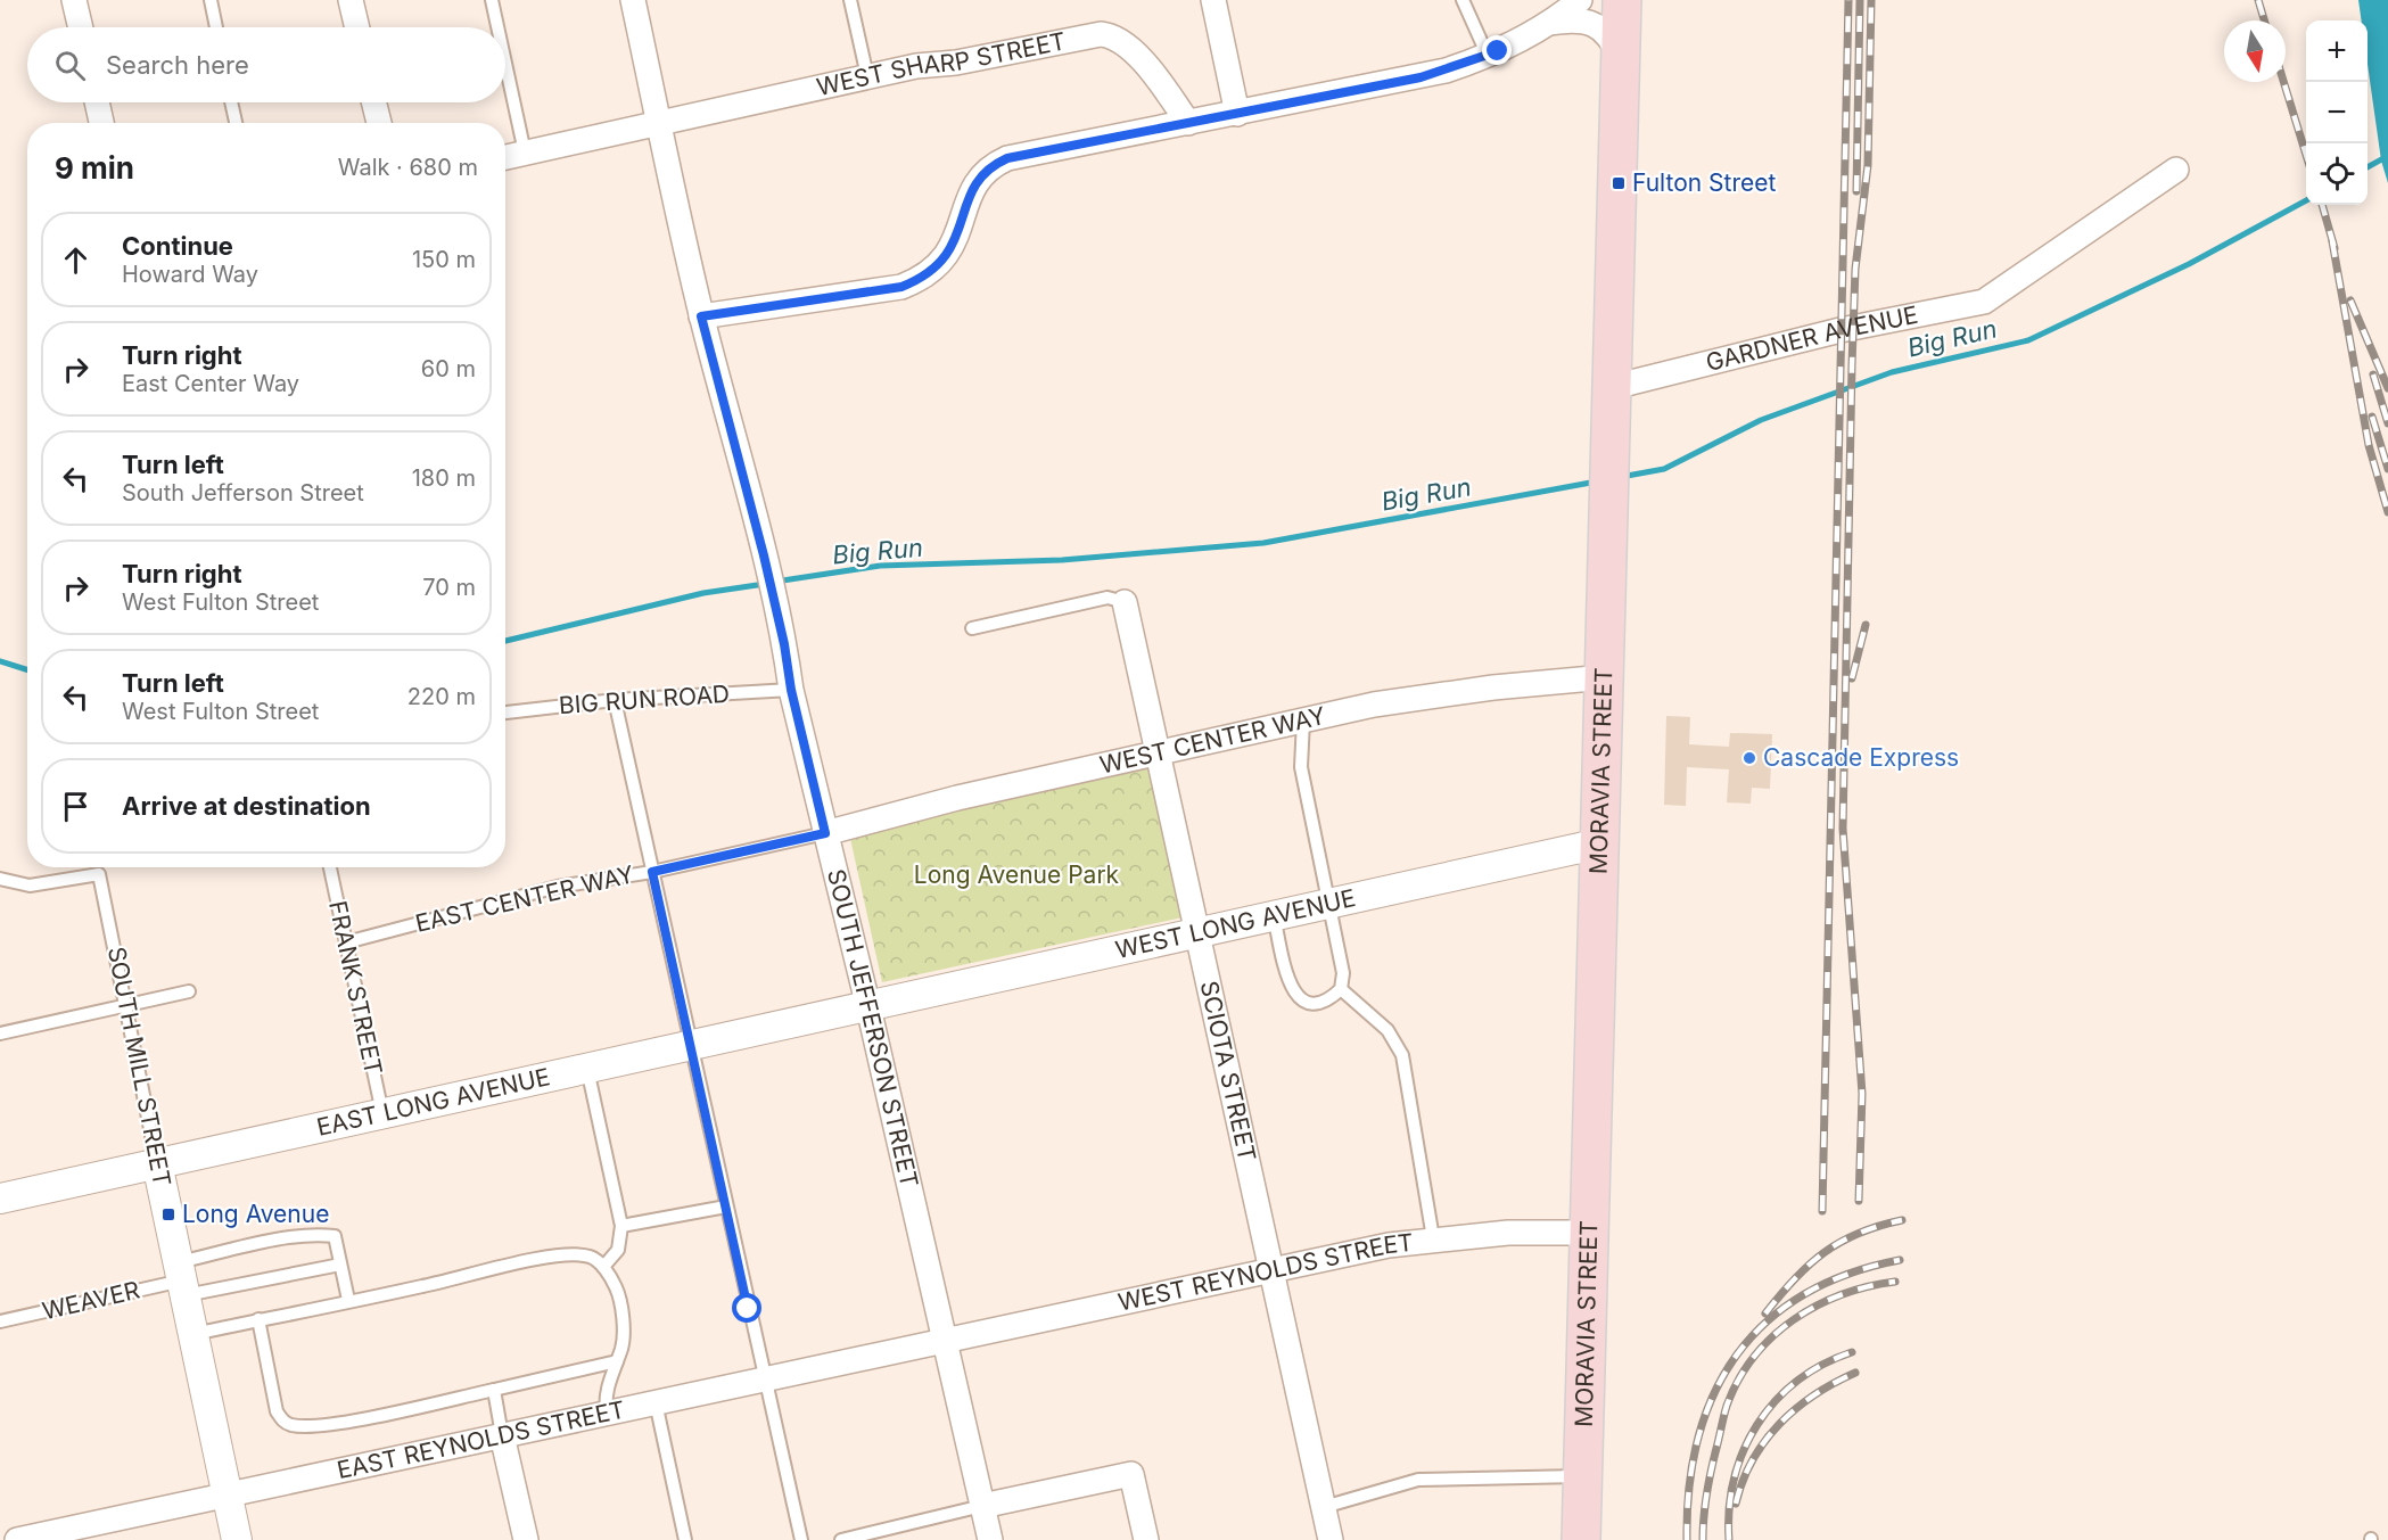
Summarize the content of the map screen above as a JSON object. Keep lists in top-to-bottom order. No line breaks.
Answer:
{"streets":{"main road":["MORAVIA STREET"],"street":["WEST SHARP STREET","GARDNER AVENUE","WEST CENTER WAY","WEST LONG AVENUE","SOUTH JEFFERSON STREET","SOUTH MILL STREET","SCIOTA STREET","EAST LONG AVENUE","WEST REYNOLDS STREET","EAST REYNOLDS STREET"],"lane":["BIG RUN ROAD","EAST CENTER WAY","FRANK STREET","WEAVER"]},"crossings":[["WEST SHARP STREET","SOUTH JEFFERSON STREET"],["GARDNER AVENUE","MORAVIA STREET"],["BIG RUN ROAD","SOUTH JEFFERSON STREET"],["WEST CENTER WAY","MORAVIA STREET"],["WEST CENTER WAY","EAST CENTER WAY"],["WEST CENTER WAY","SOUTH JEFFERSON STREET"],["WEST CENTER WAY","SCIOTA STREET"],["MORAVIA STREET","WEST LONG AVENUE"],["MORAVIA STREET","WEST REYNOLDS STREET"],["EAST CENTER WAY","FRANK STREET"],["EAST CENTER WAY","SOUTH JEFFERSON STREET"],["WEST LONG AVENUE","SOUTH JEFFERSON STREET"],["WEST LONG AVENUE","SCIOTA STREET"],["WEST LONG AVENUE","EAST LONG AVENUE"],["FRANK STREET","EAST LONG AVENUE"],["SOUTH JEFFERSON STREET","EAST LONG AVENUE"],["SOUTH JEFFERSON STREET","WEST REYNOLDS STREET"],["SOUTH JEFFERSON STREET","EAST REYNOLDS STREET"],["SOUTH MILL STREET","EAST LONG AVENUE"],["SOUTH MILL STREET","WEAVER"],["SOUTH MILL STREET","EAST REYNOLDS STREET"],["SCIOTA STREET","WEST REYNOLDS STREET"],["WEST REYNOLDS STREET","EAST REYNOLDS STREET"]],"water":["Big Run"],"parks":["Long Avenue Park"],"places":{"transit":["Fulton Street","Long Avenue"],"other":["Cascade Express"]},"north":"bottom","page":{"map_buttons":["+","−"],"search":"Search here","heading":["9 min","Walk · 680 m"],"list":[["Continue","Howard Way","150 m"],["Turn right","East Center Way","60 m"],["Turn left","South Jefferson Street","180 m"],["Turn right","West Fulton Street","70 m"],["Turn left","West Fulton Street","220 m"],"Arrive at destination"]}}
